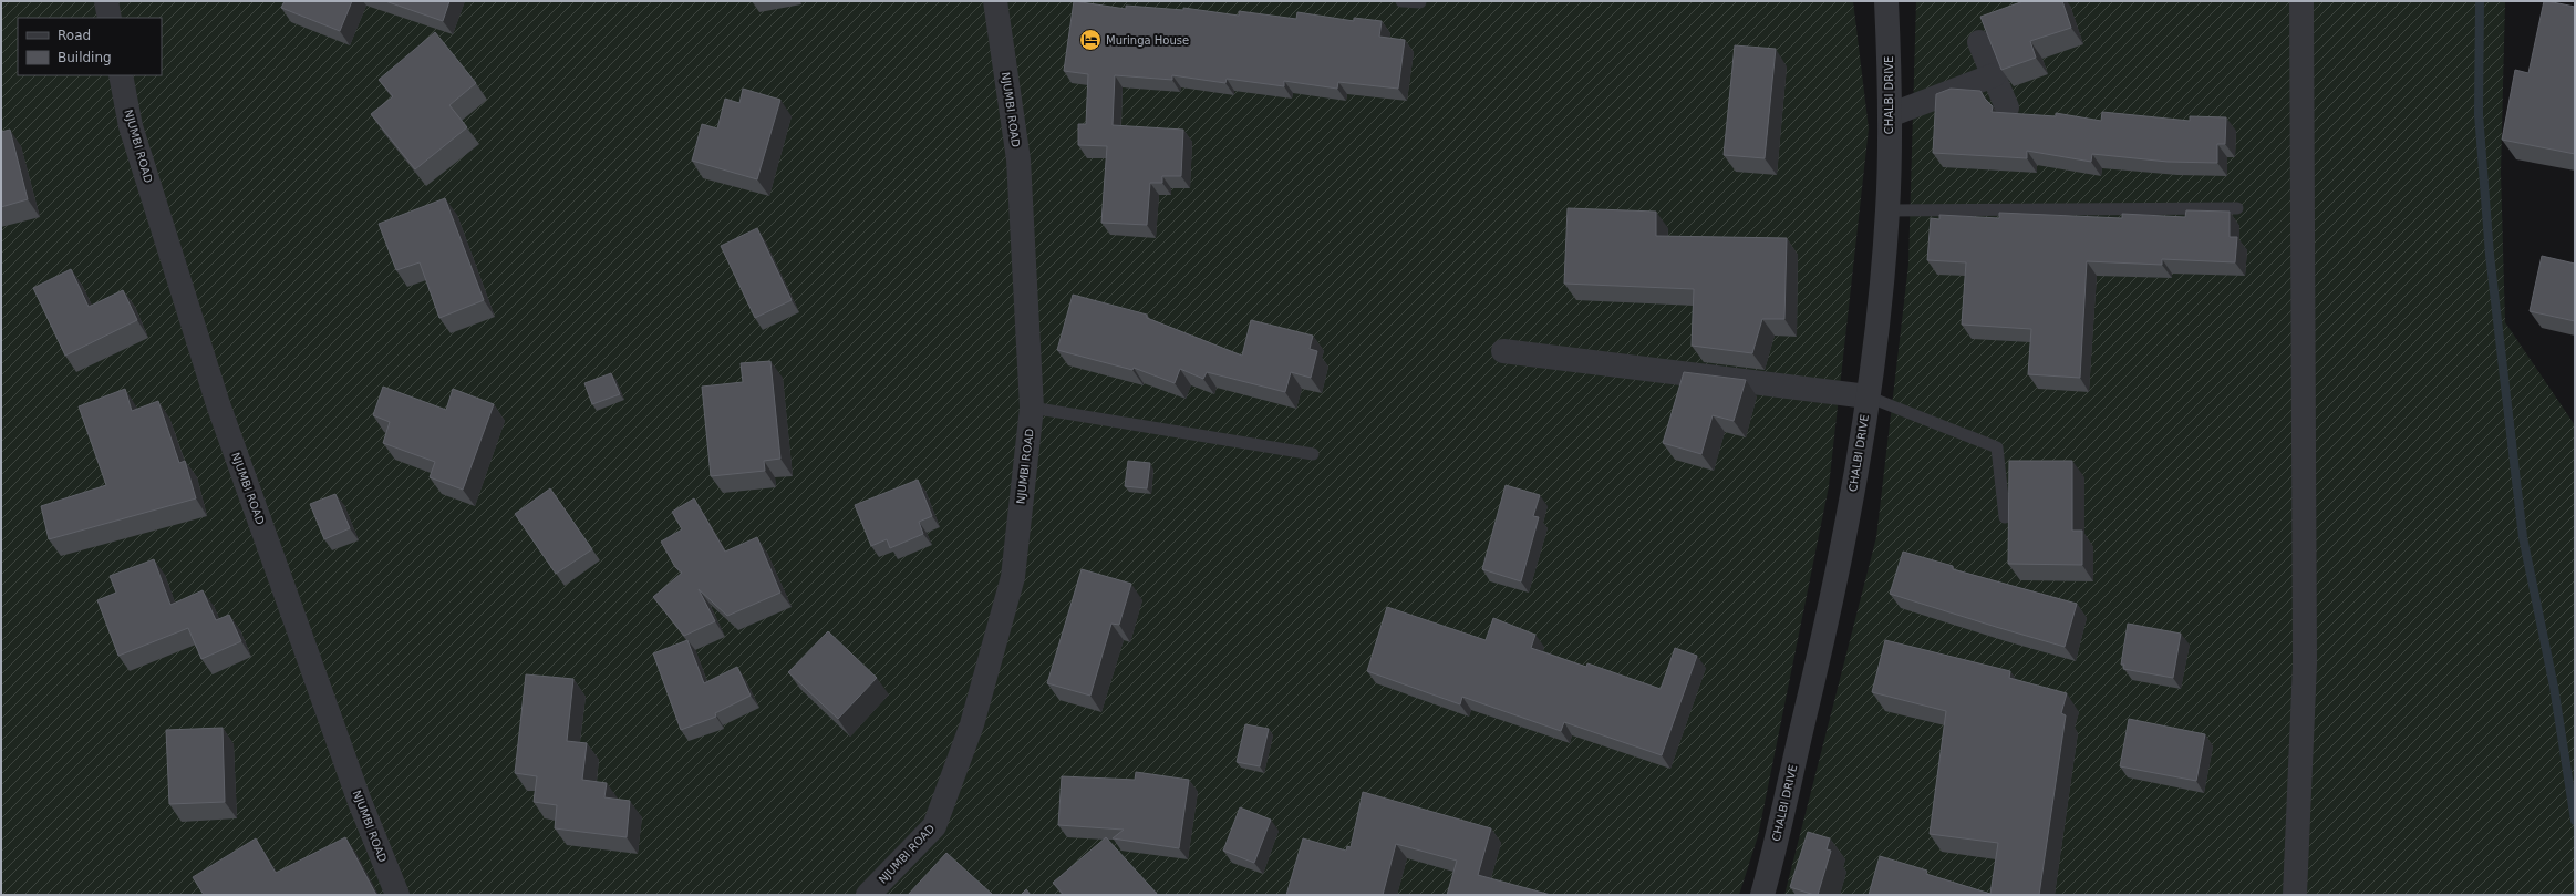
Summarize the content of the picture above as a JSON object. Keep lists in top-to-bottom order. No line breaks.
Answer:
{"streets":{"street":["CHALBI DRIVE","NJUMBI ROAD"]},"places":{"hotel":["Muringa House"]},"legend":["Road","Building"]}
